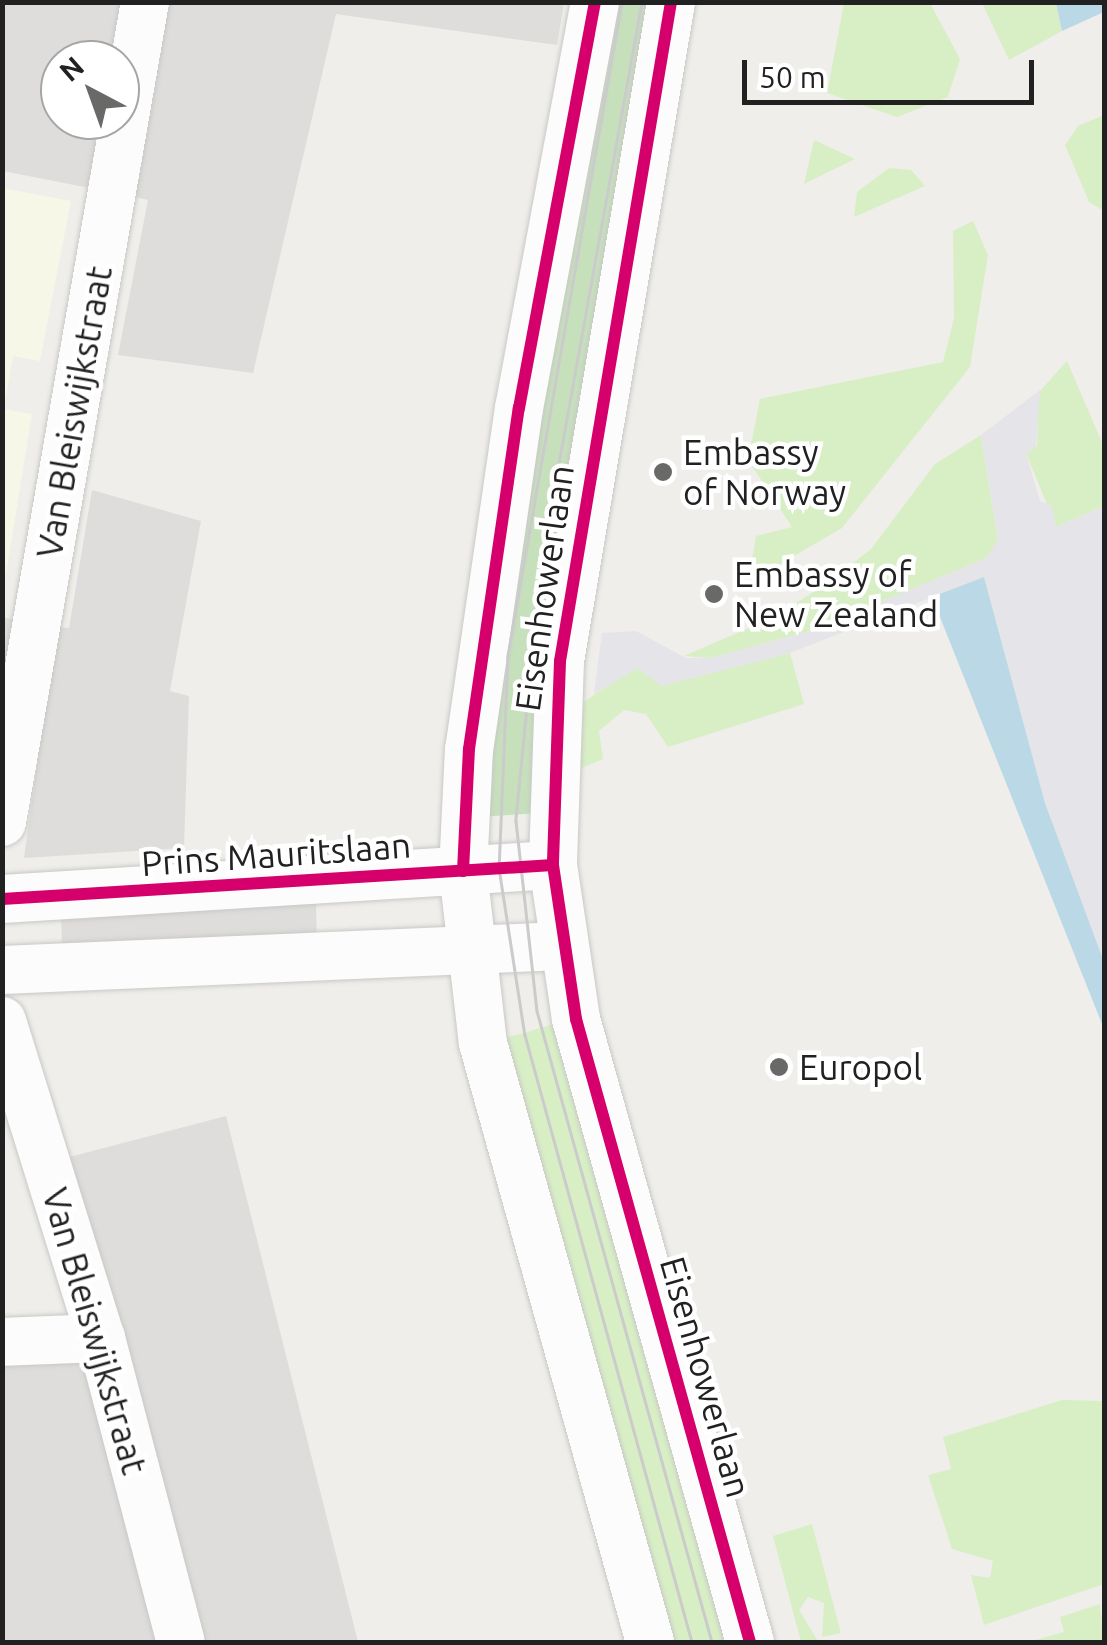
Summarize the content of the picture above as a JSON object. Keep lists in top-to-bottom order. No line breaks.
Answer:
{"streets":{"street":["Van Bleiswijkstraat","Eisenhowerlaan","Prins Mauritslaan"]},"crossings":[["Eisenhowerlaan","Prins Mauritslaan"]],"places":["Embassy of Norway","Embassy of New Zealand","Europol"],"scale_bar":"50 m","north":"top left"}
